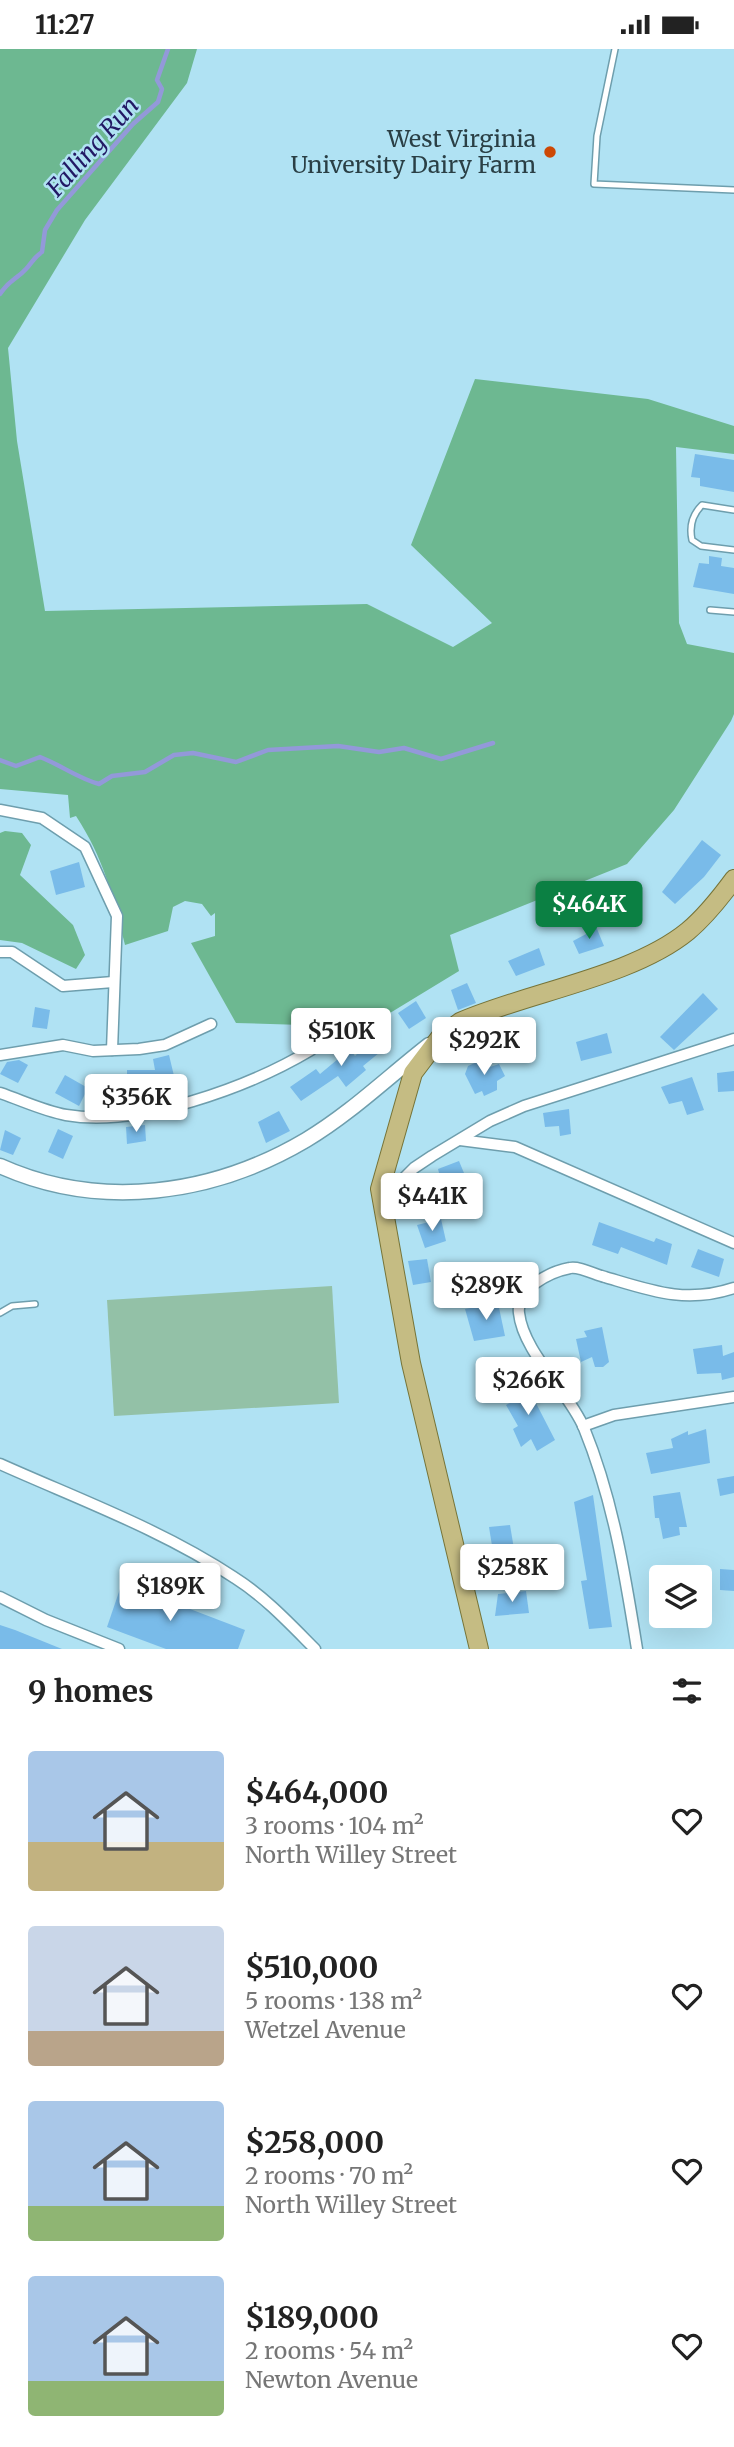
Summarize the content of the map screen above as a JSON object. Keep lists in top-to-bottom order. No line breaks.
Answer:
{"water":["Falling Run"],"places":["West Virginia University Dairy Farm"],"page":{"status":"11:27","price":["$464K","$510K","$292K","$356K","$441K","$289K","$266K","$258K","$189K"],"heading":"9 homes","list":[{"name":"$464,000","note":"3 rooms · 104 m² · North Willey Street"},{"name":"$510,000","note":"5 rooms · 138 m² · Wetzel Avenue"},{"name":"$258,000","note":"2 rooms · 70 m² · North Willey Street"},{"name":"$189,000","note":"2 rooms · 54 m² · Newton Avenue"}]}}
